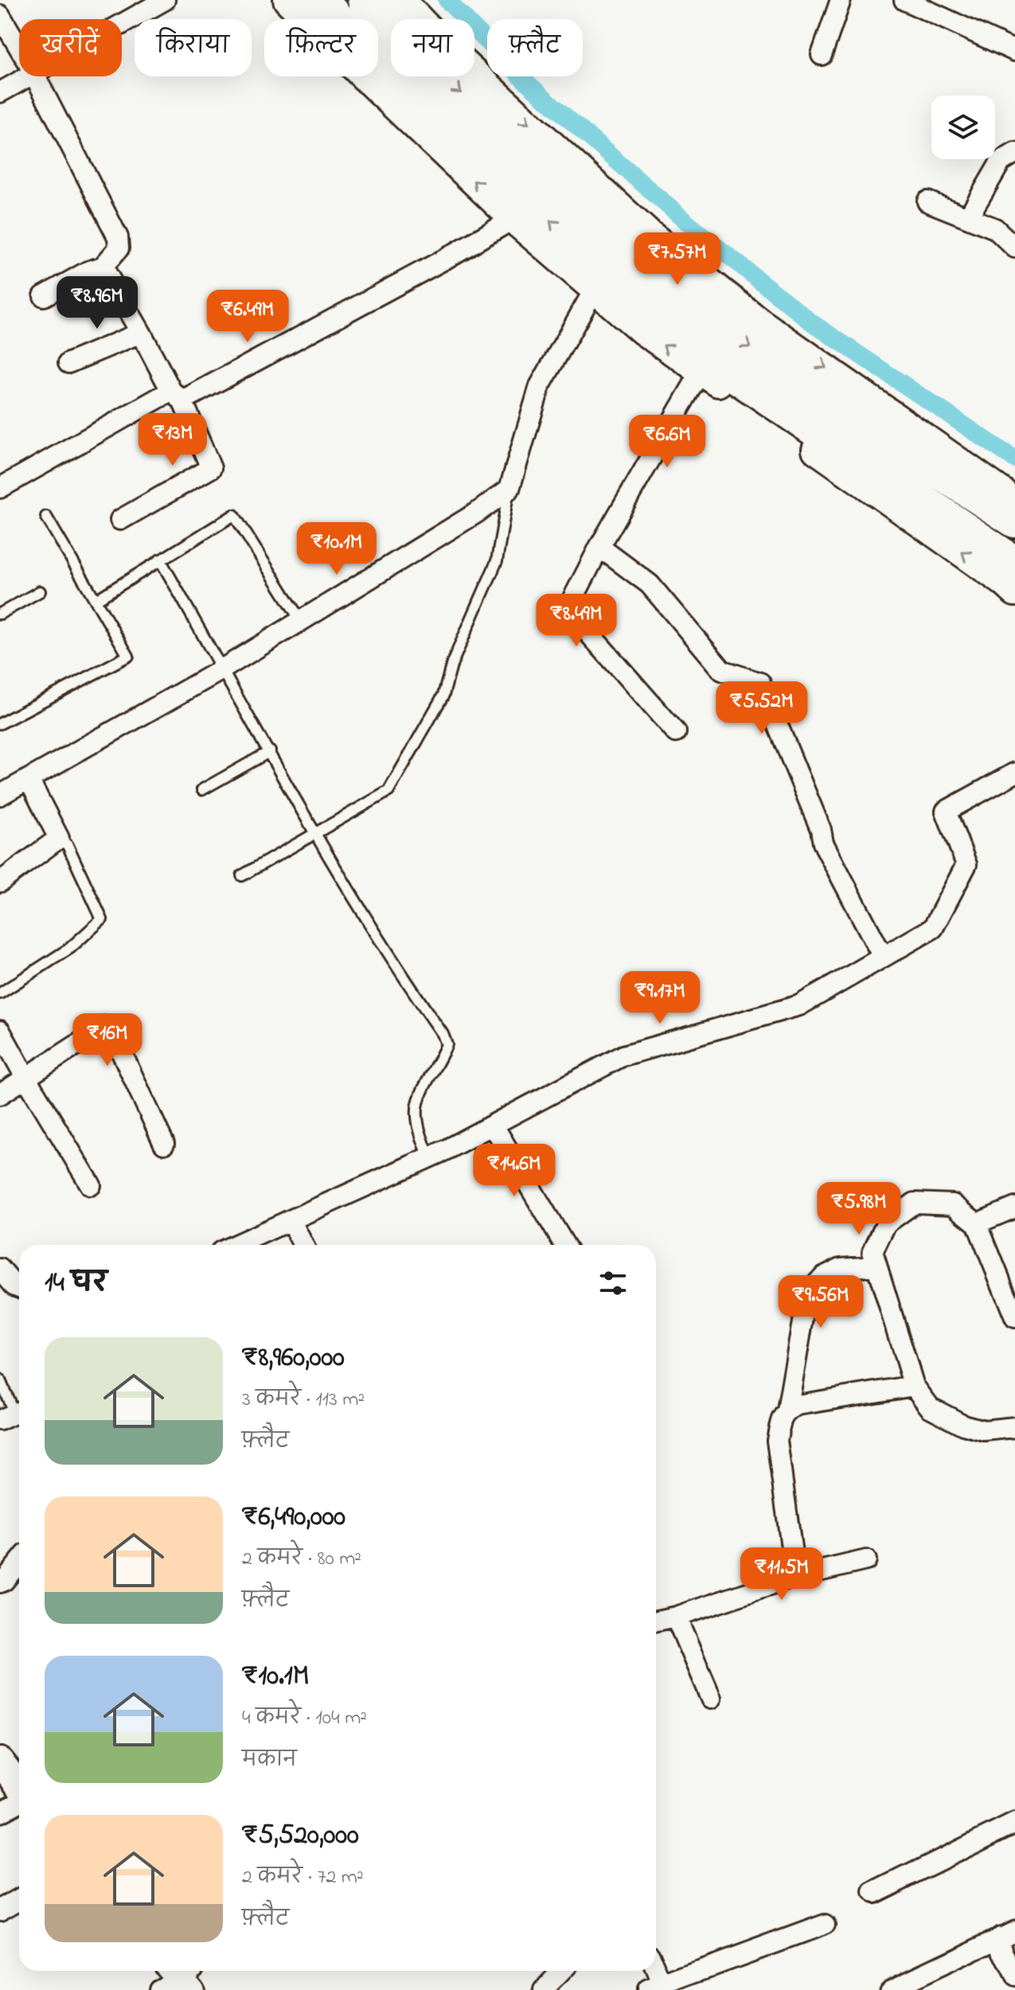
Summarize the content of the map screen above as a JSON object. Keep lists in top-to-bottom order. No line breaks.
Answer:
{"page":{"chip":["खरीदें","किराया","फ़िल्टर","नया","फ़्लैट"],"price":["₹7.57M","₹8.96M","₹6.49M","₹13M","₹6.6M","₹10.1M","₹8.49M","₹5.52M","₹9.17M","₹16M","₹14.6M","₹5.98M","₹9.56M","₹11.5M"],"heading":"14 घर","list":[{"name":"₹8,960,000","note":"3 कमरे · 113 m² · फ़्लैट"},{"name":"₹6,490,000","note":"2 कमरे · 80 m² · फ़्लैट"},{"name":"₹10.1M","note":"4 कमरे · 104 m² · मकान"},{"name":"₹5,520,000","note":"2 कमरे · 72 m² · फ़्लैट"}]}}
